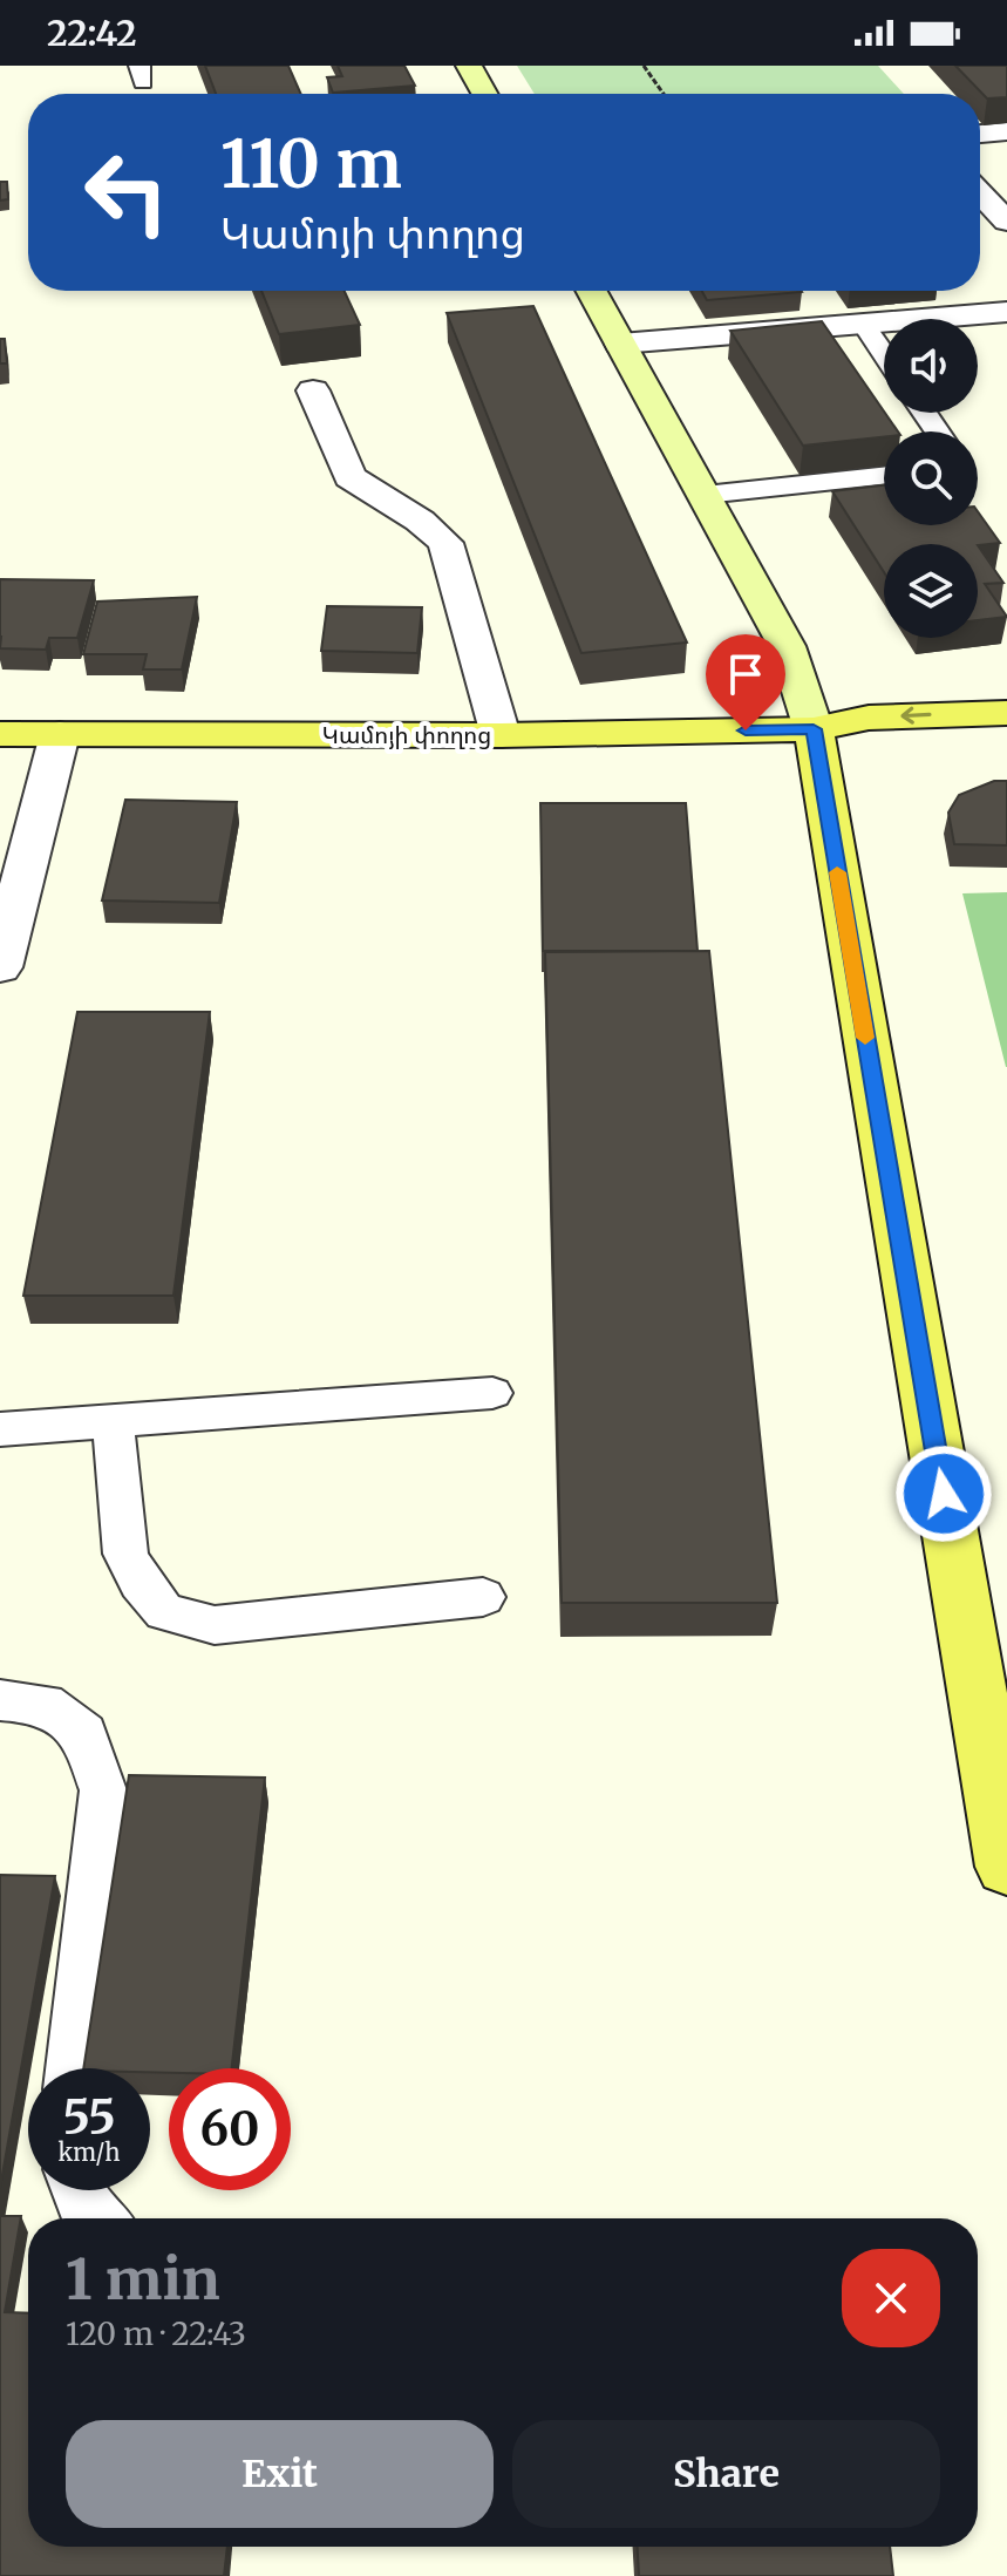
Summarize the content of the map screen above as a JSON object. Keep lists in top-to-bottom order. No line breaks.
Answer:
{"streets":{"main road":["Կամոյի փողոց"]},"page":{"status":"22:42","turn":["110 m","Կամոյի փողոց"],"speed":"55 km/h","limit":"60","heading":["1 min","120 m · 22:43"],"buttons":["Exit","Share"]}}
